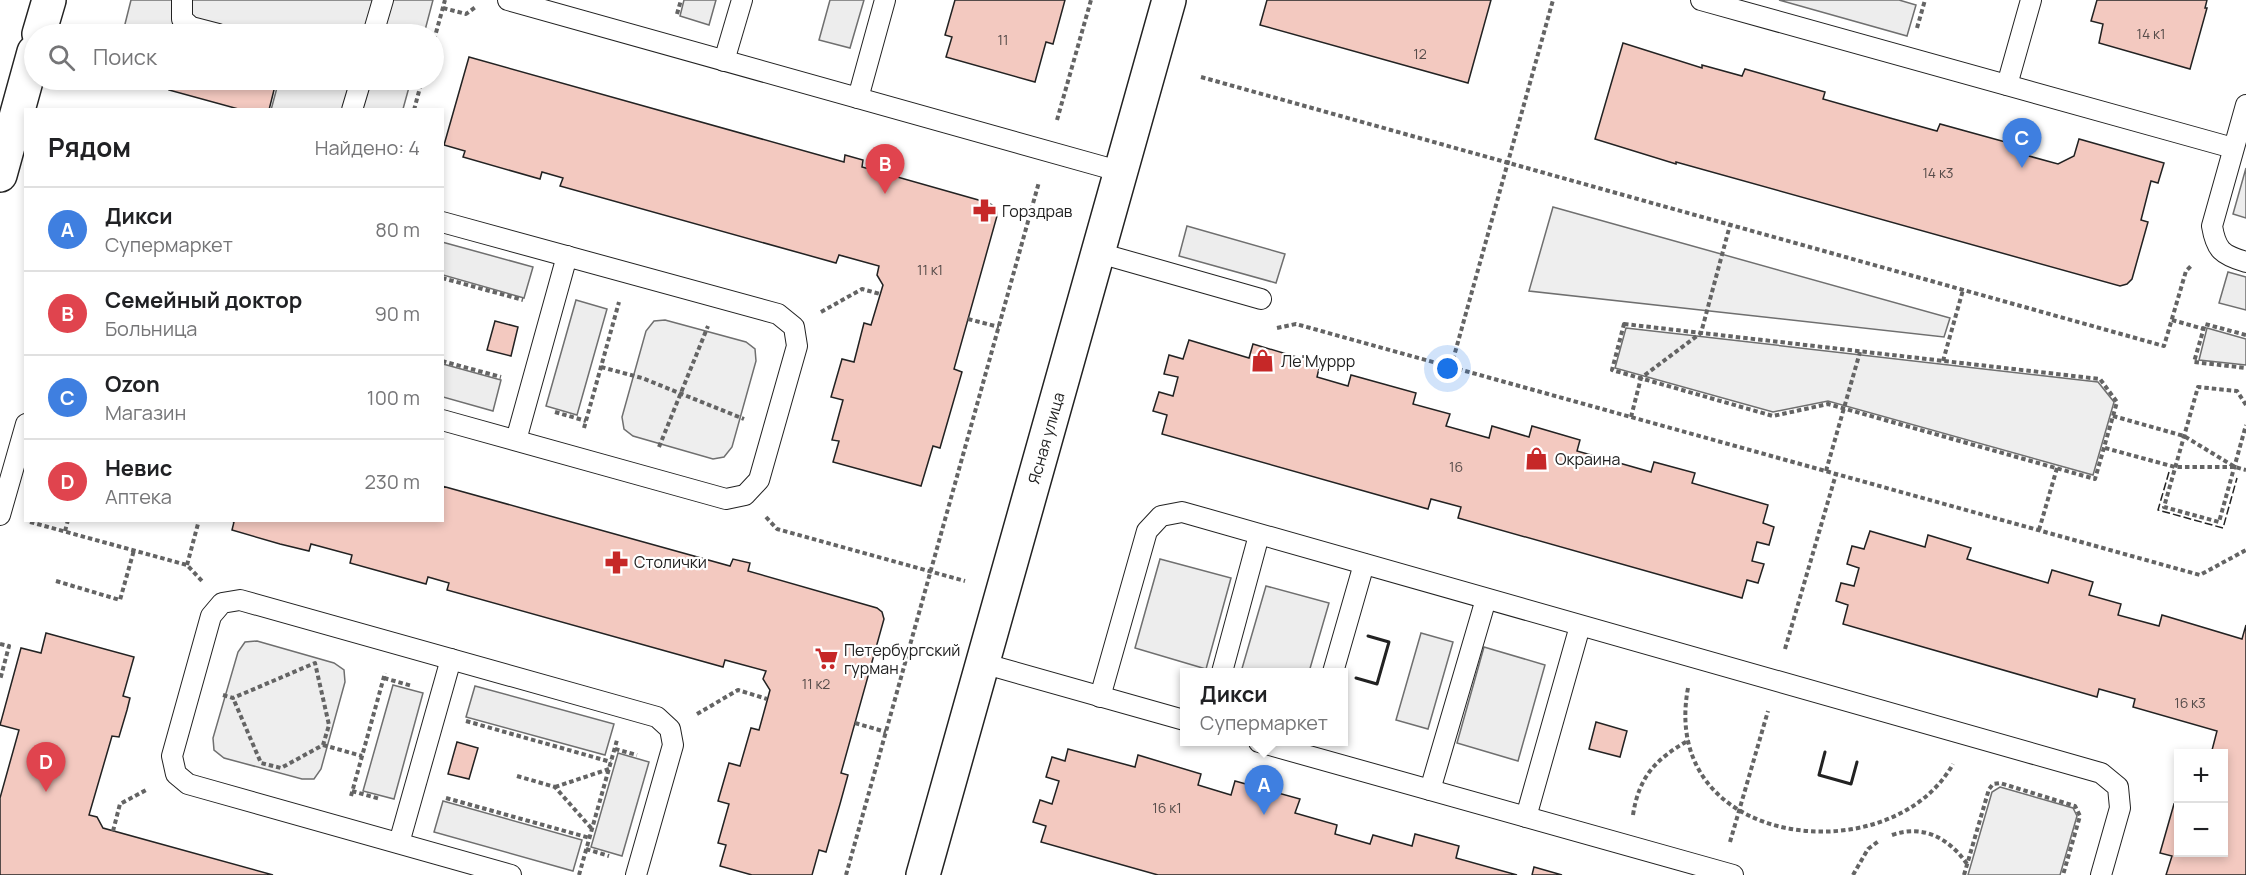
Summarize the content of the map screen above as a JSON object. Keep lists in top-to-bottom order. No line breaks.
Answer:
{"streets":{"street":["Ясная улица"]},"places":{"pharmacy":["Горздрав","Столички"],"shop":["Ле'Муррр","Окраина"],"supermarket":["Петербургский гурман"]},"house_numbers":["14 к1","11","12","14 к3","11 к1","16","11 к2","16 к3","16 к1"],"page":{"search":"Поиск","heading":["Рядом","Найдено: 4"],"pins":["C","B","D","A"],"list":[{"mark":"A","name":"Дикси","note":"Супермаркет","value":"80 m"},{"mark":"B","name":"Семейный доктор","note":"Больница","value":"90 m"},{"mark":"C","name":"Ozon","note":"Магазин","value":"100 m"},{"mark":"D","name":"Невис","note":"Аптека","value":"230 m"}],"popup":["Дикси","Супермаркет"],"map_buttons":["+","−"]}}
